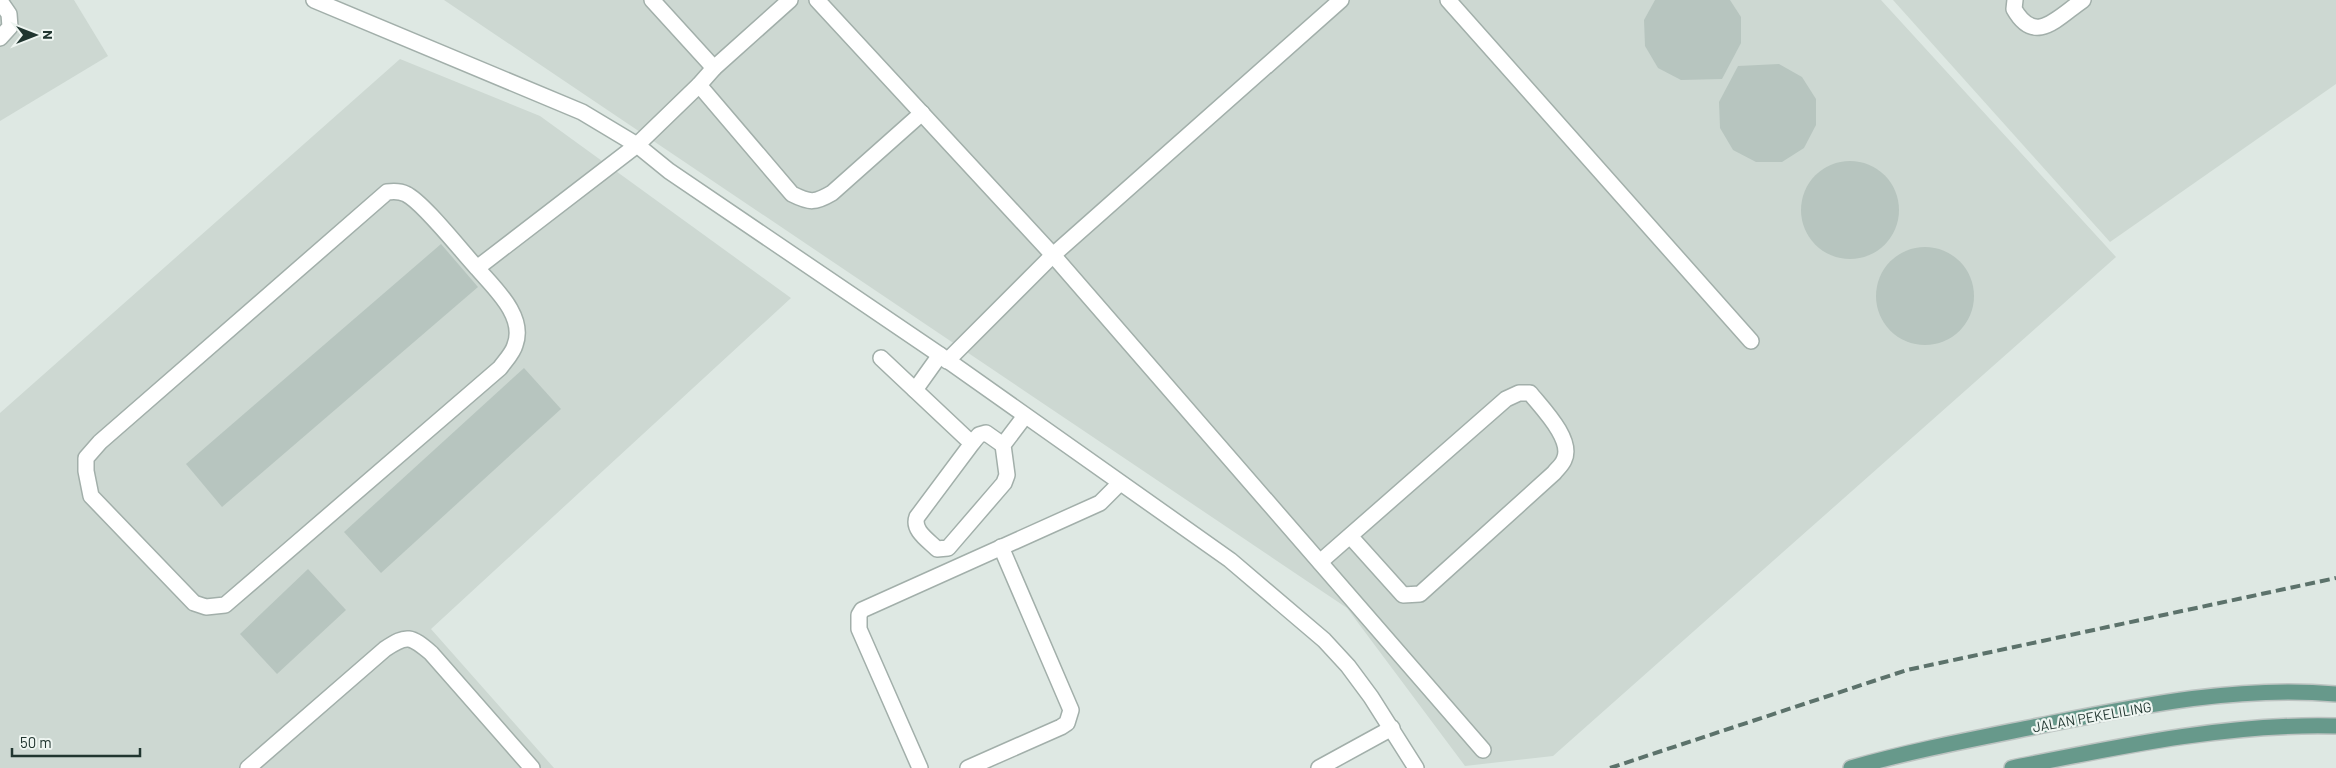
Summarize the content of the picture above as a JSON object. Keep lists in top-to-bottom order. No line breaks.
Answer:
{"streets":{"main road":["JALAN PEKELILING"]},"scale_bar":"50 m","north":"right"}
